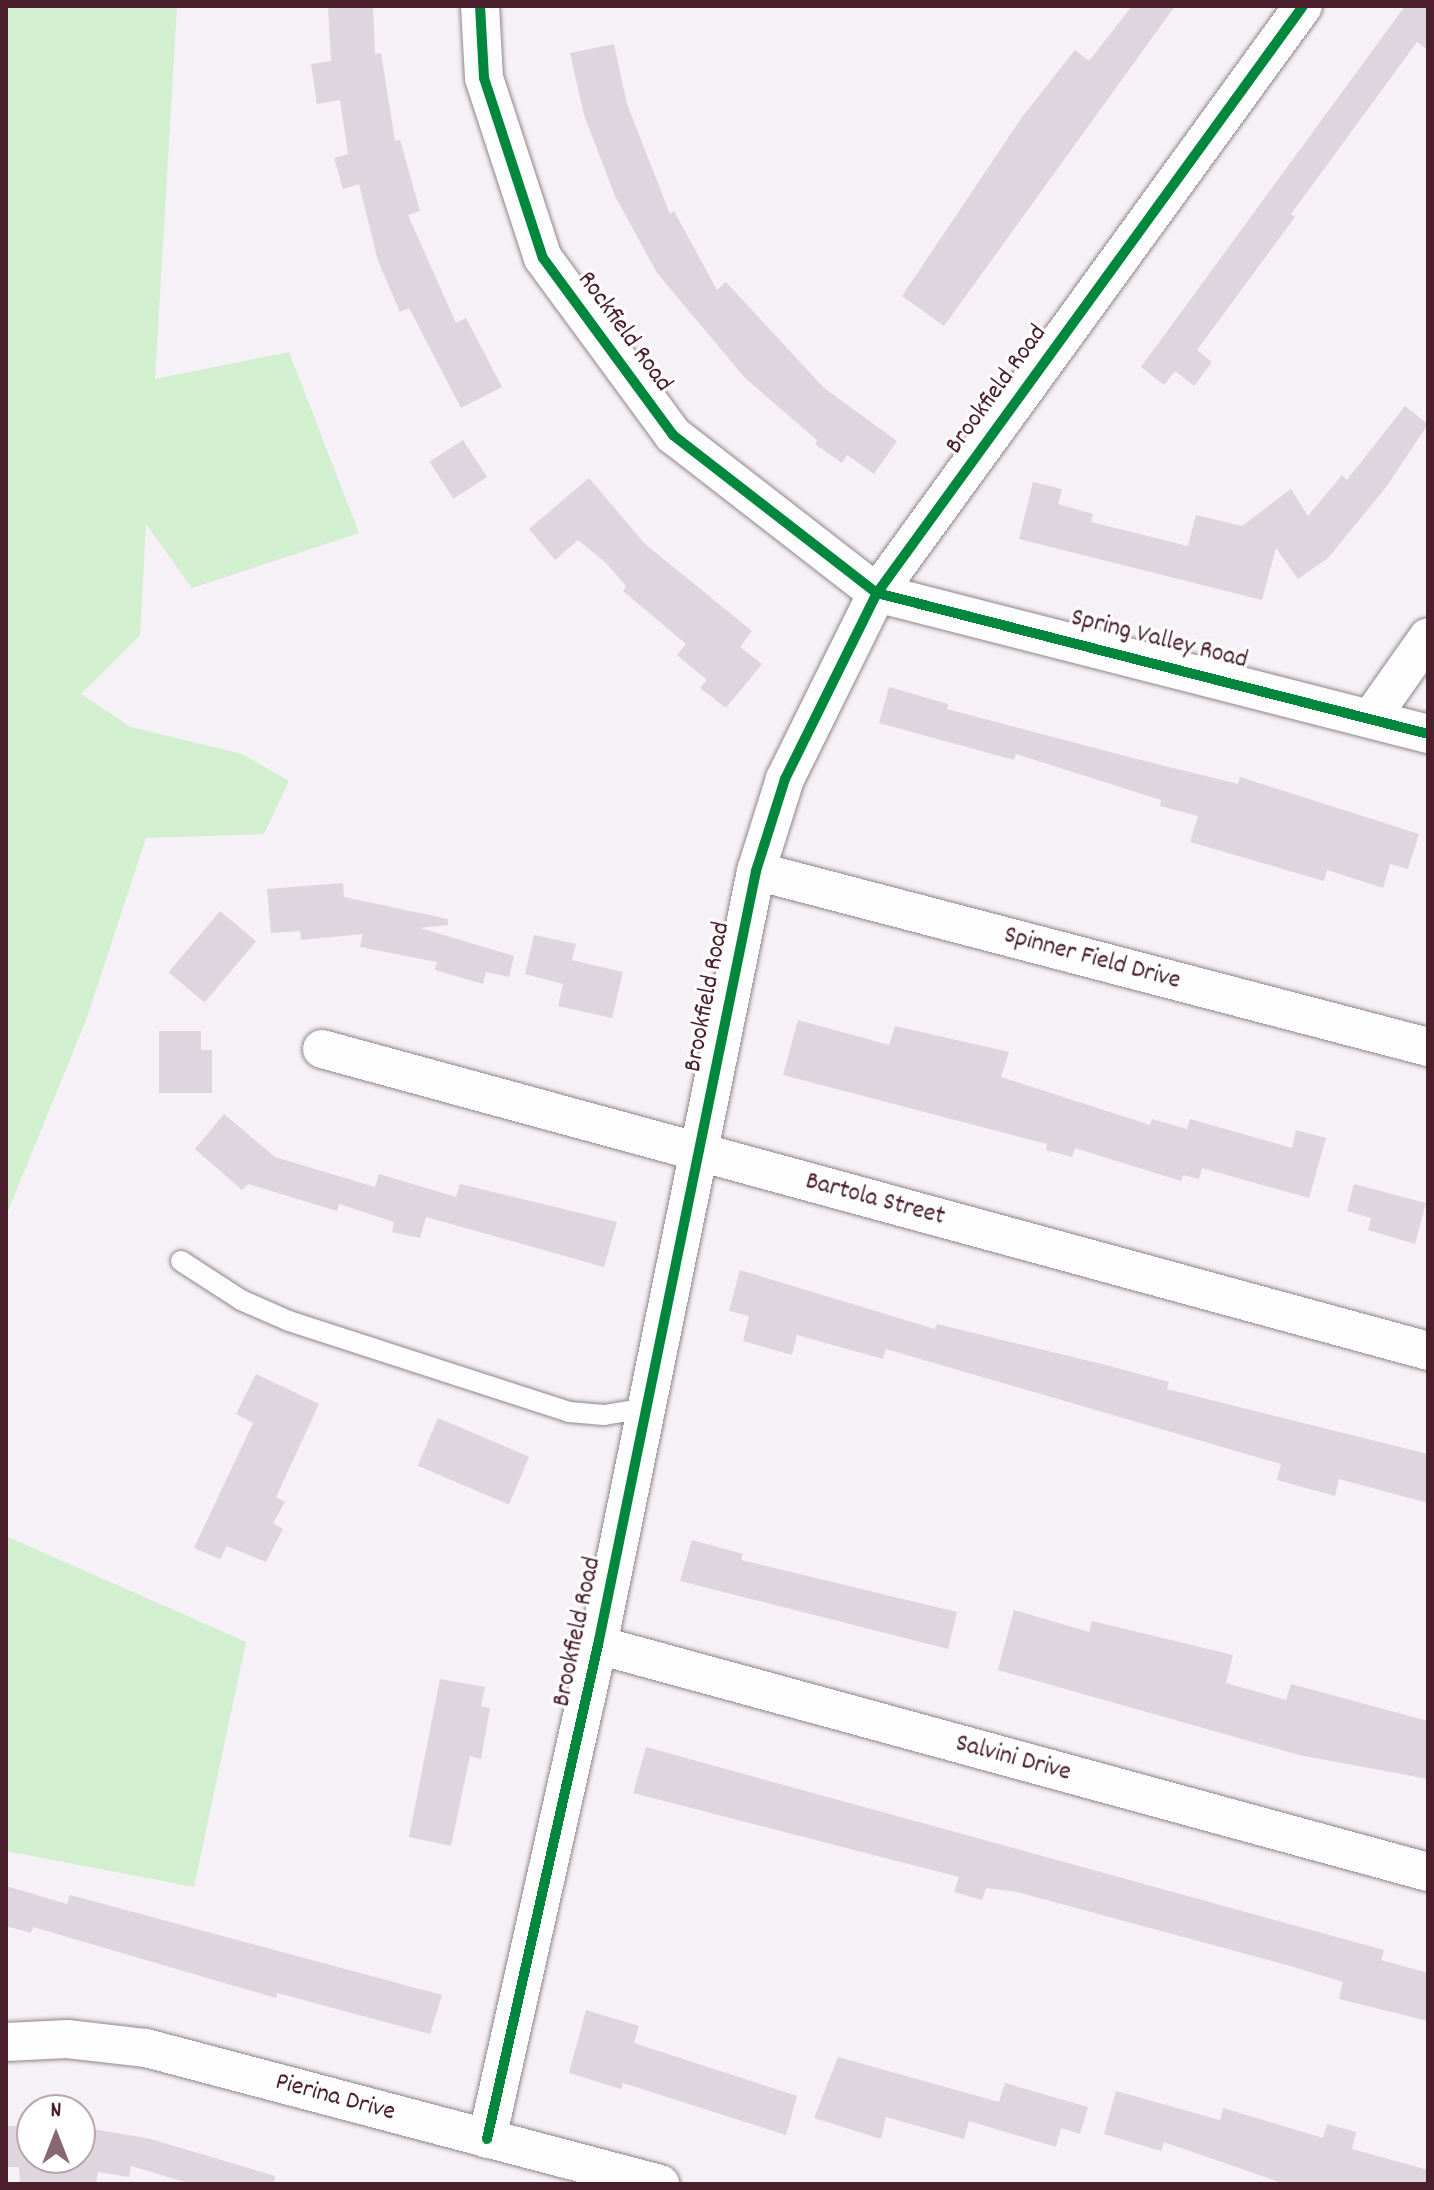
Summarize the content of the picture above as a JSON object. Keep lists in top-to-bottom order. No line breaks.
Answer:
{"streets":{"street":["Rockfield Road","Brookfield Road","Spring Valley Road","Spinner Field Drive","Bartola Street","Salvini Drive","Pierina Drive"]},"crossings":[["Rockfield Road","Brookfield Road"],["Rockfield Road","Spring Valley Road"],["Brookfield Road","Spring Valley Road"],["Brookfield Road","Spinner Field Drive"],["Brookfield Road","Bartola Street"],["Brookfield Road","Salvini Drive"],["Brookfield Road","Pierina Drive"]],"north":"top"}
